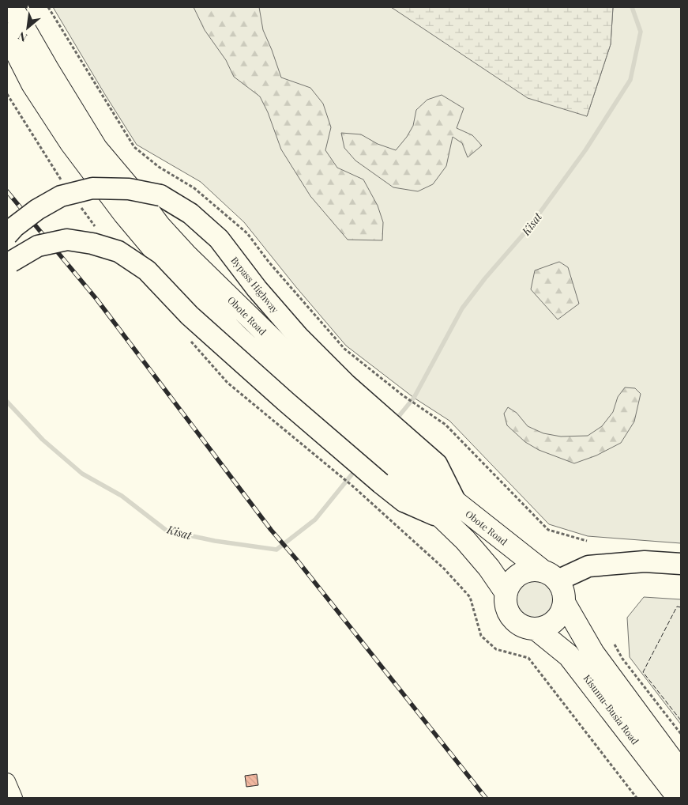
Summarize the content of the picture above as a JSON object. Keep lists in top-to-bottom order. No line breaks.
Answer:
{"streets":{"highway":["Obote Road","Kisumu-Busia Road"],"main road":["Bypass Highway"]},"crossings":[["Bypass Highway","Obote Road"],["Obote Road","Kisumu-Busia Road"]],"water":["Kisat"],"north":"bottom left"}
